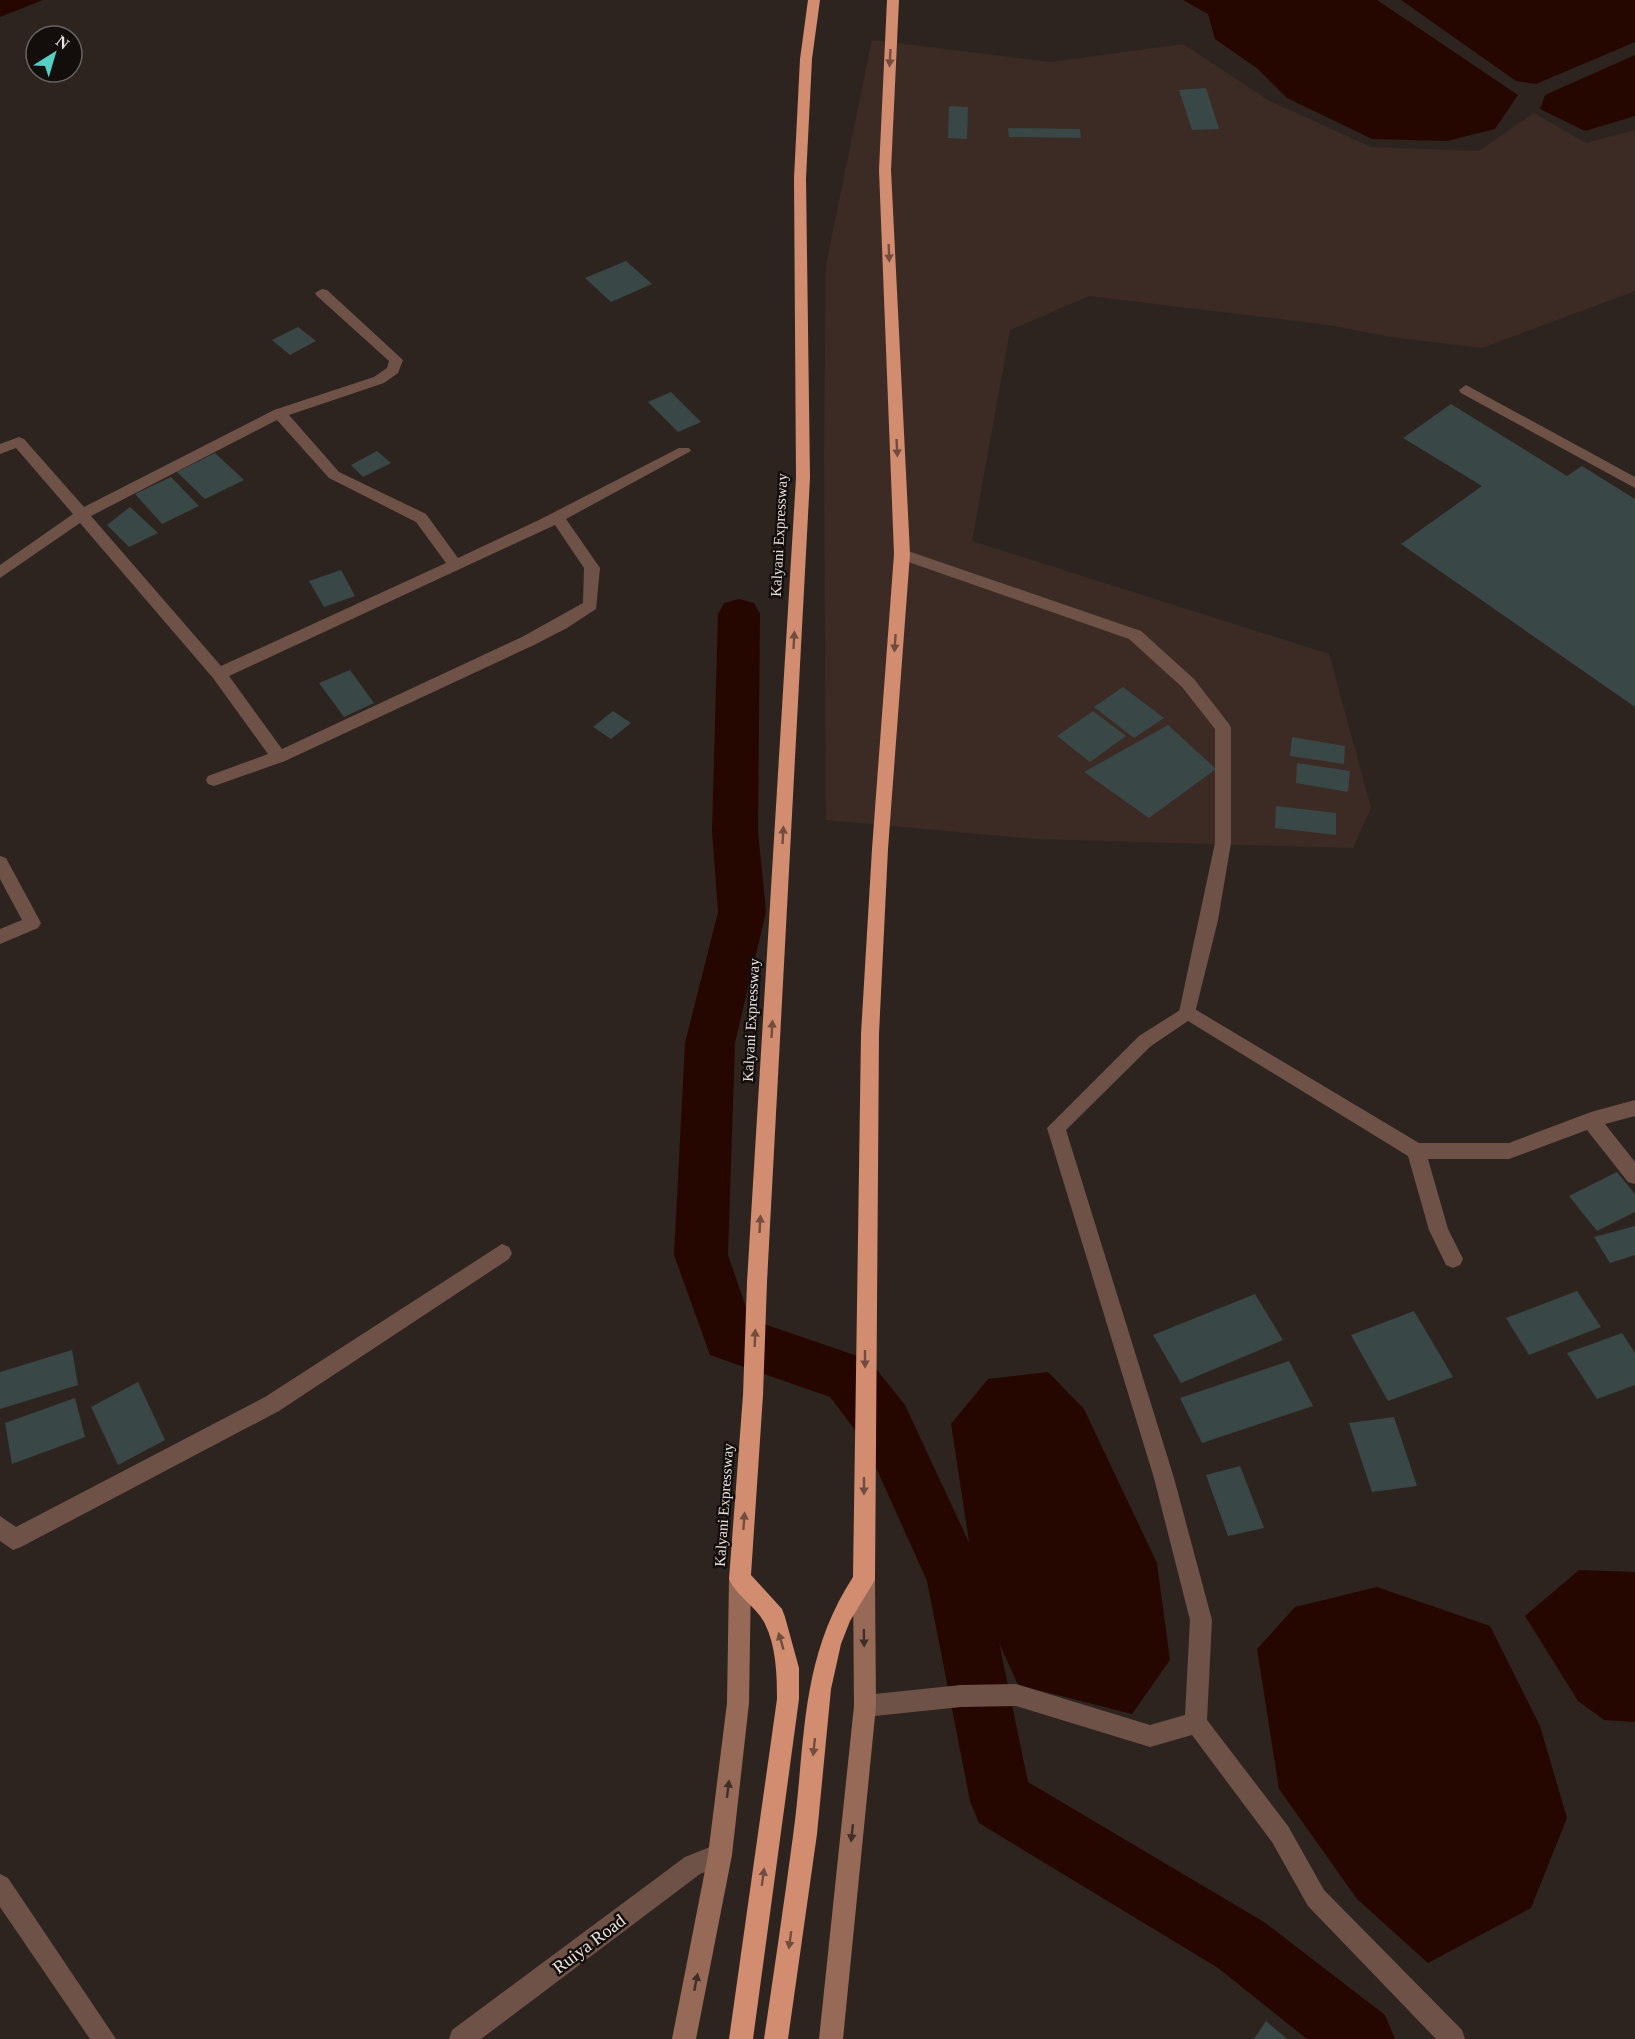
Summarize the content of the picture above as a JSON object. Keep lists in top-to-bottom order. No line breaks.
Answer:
{"streets":{"highway":["Kalyani Expressway"],"street":["Ruiya Road"]},"crossings":[["Kalyani Expressway","Ruiya Road"]],"north":"top right"}
